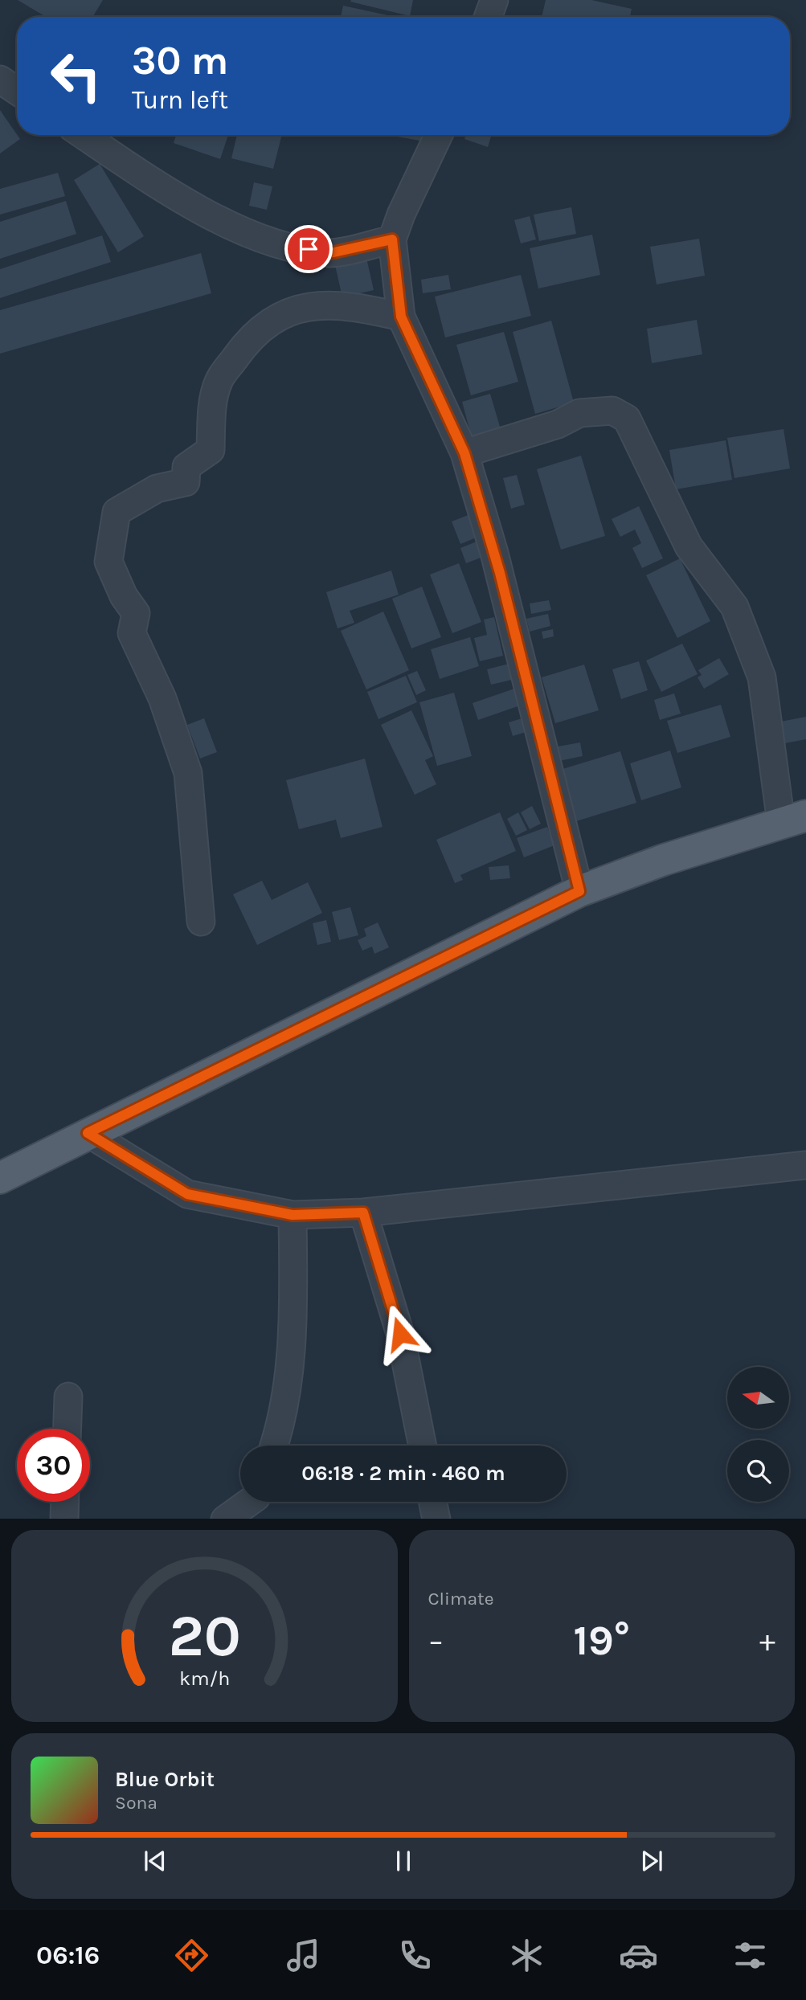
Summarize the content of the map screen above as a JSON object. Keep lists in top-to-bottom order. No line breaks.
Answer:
{"north":"left","page":{"turn":["30 m","Turn left"],"limit":"30","trip":"06:18 · 2 min · 460 m","tile":"Climate","heat":["−","19°","+"],"song":["Blue Orbit","Sona"],"tabs":"06:16","gauge":["20","km/h"]}}
